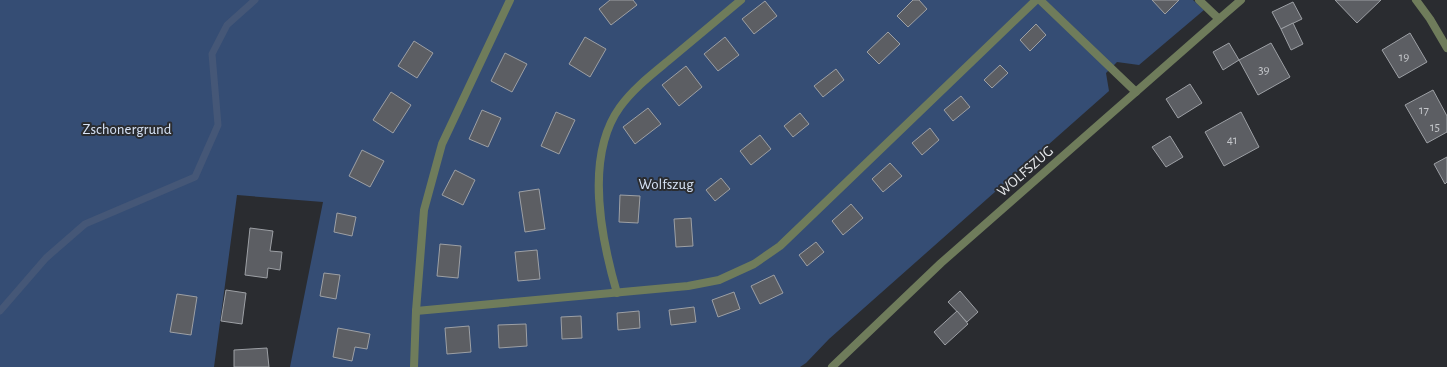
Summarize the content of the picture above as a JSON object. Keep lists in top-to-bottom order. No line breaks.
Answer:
{"streets":{"street":["WOLFSZUG"]},"parks":["Zschonergrund","Wolfszug"],"house_numbers":["19","39","17","15","41"]}
